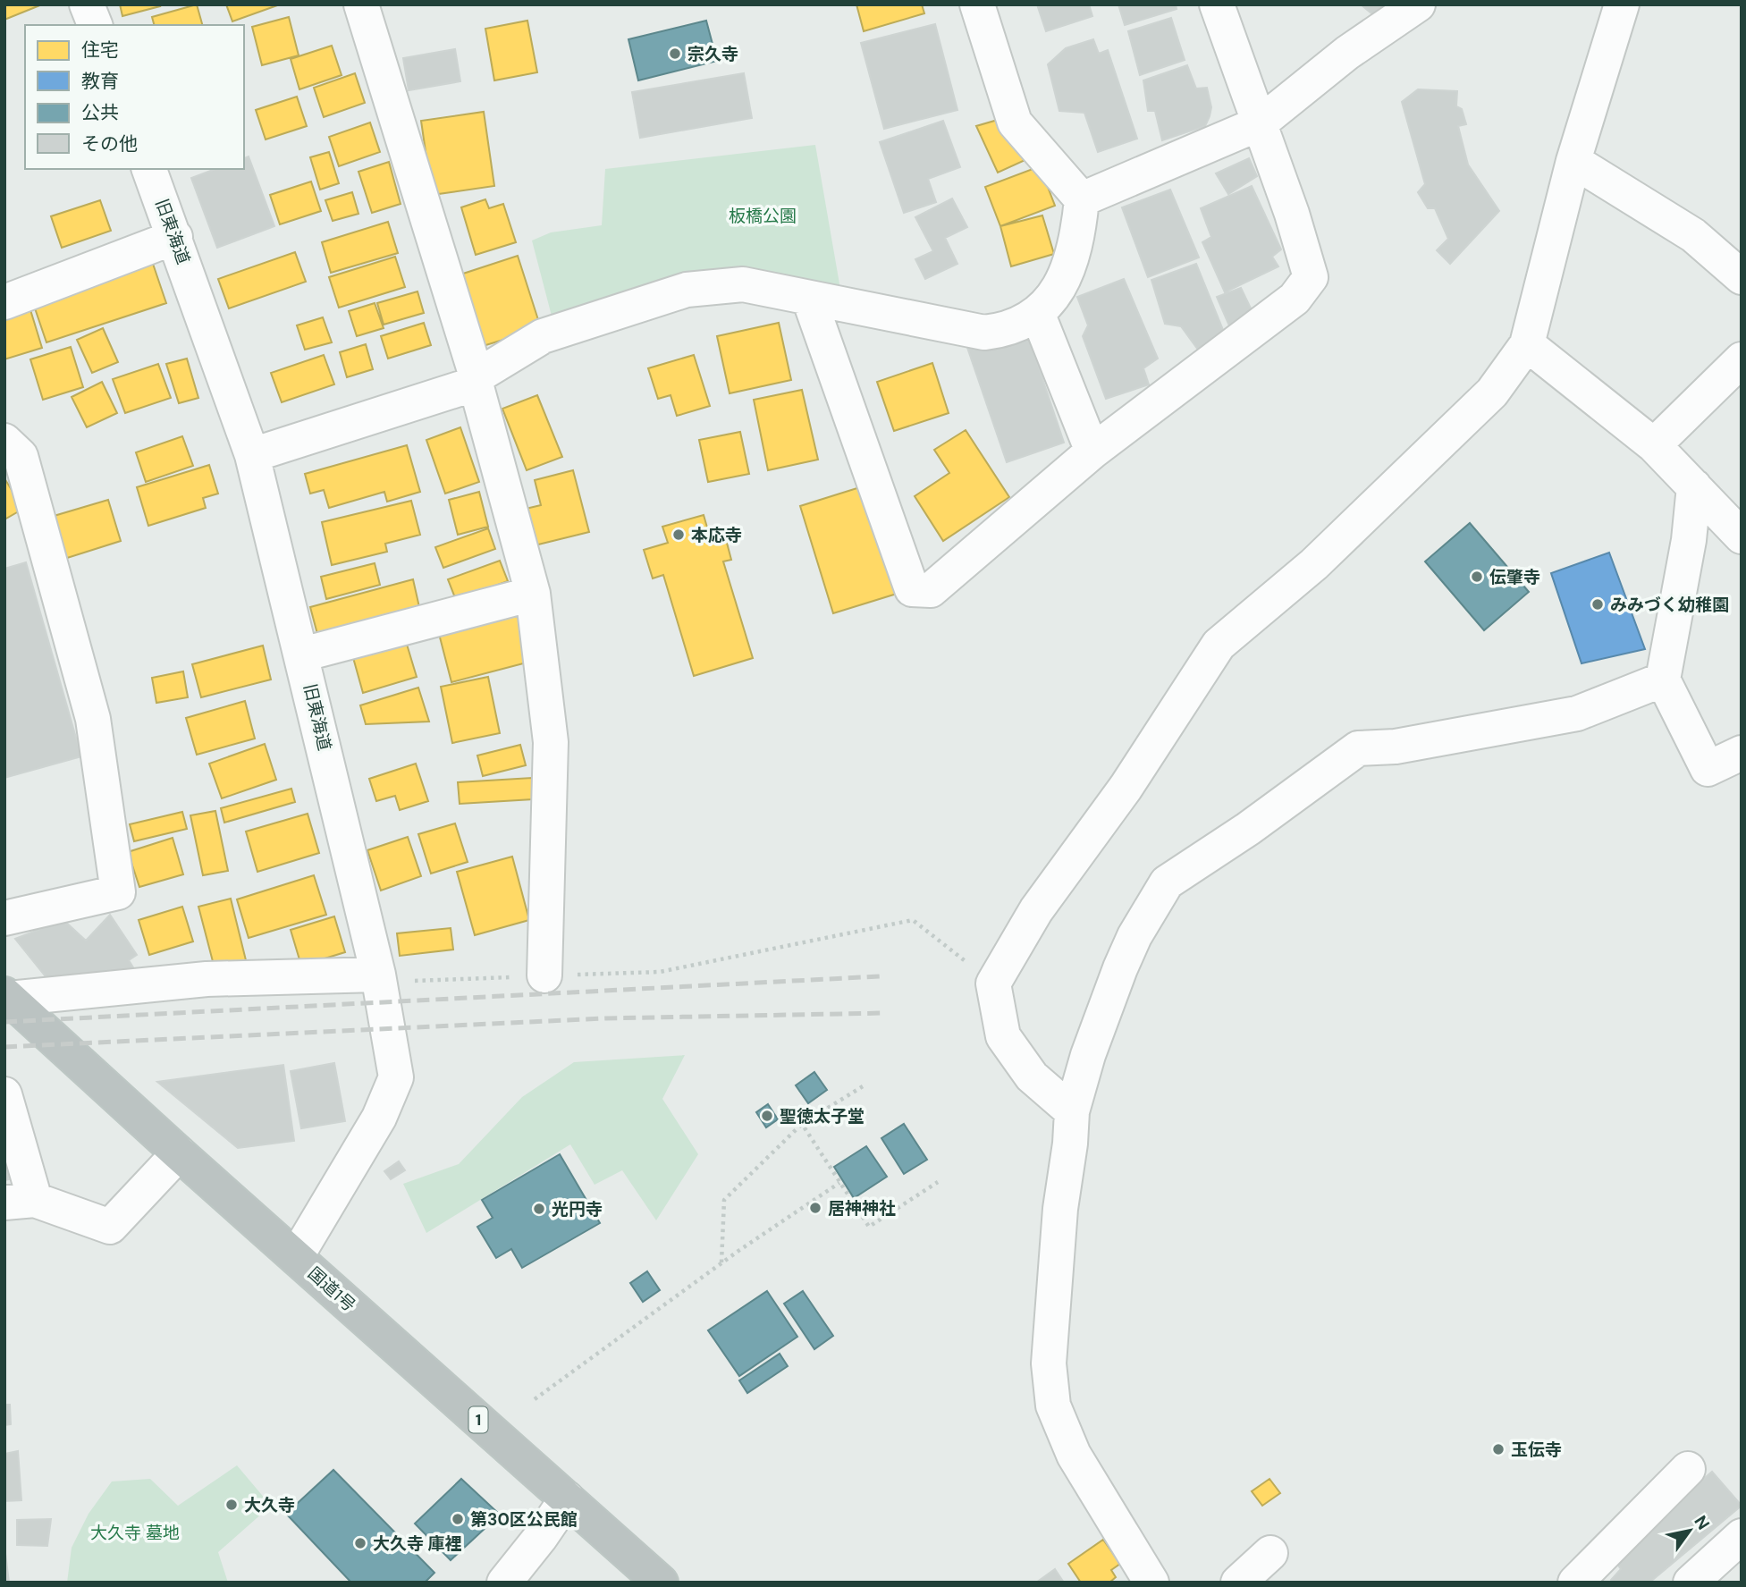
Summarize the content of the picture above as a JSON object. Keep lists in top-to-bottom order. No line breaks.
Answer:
{"streets":{"highway":["国道1号","1"],"street":["旧東海道"]},"crossings":[["旧東海道","国道1号"]],"parks":["板橋公園","大久寺 墓地"],"places":["宗久寺","本応寺","伝肇寺","みみづく幼稚園","聖徳太子堂","居神神社","光円寺","玉伝寺","大久寺","第30区公民館","大久寺 庫裡"],"legend":["住宅","教育","公共","その他"],"north":"top right"}
